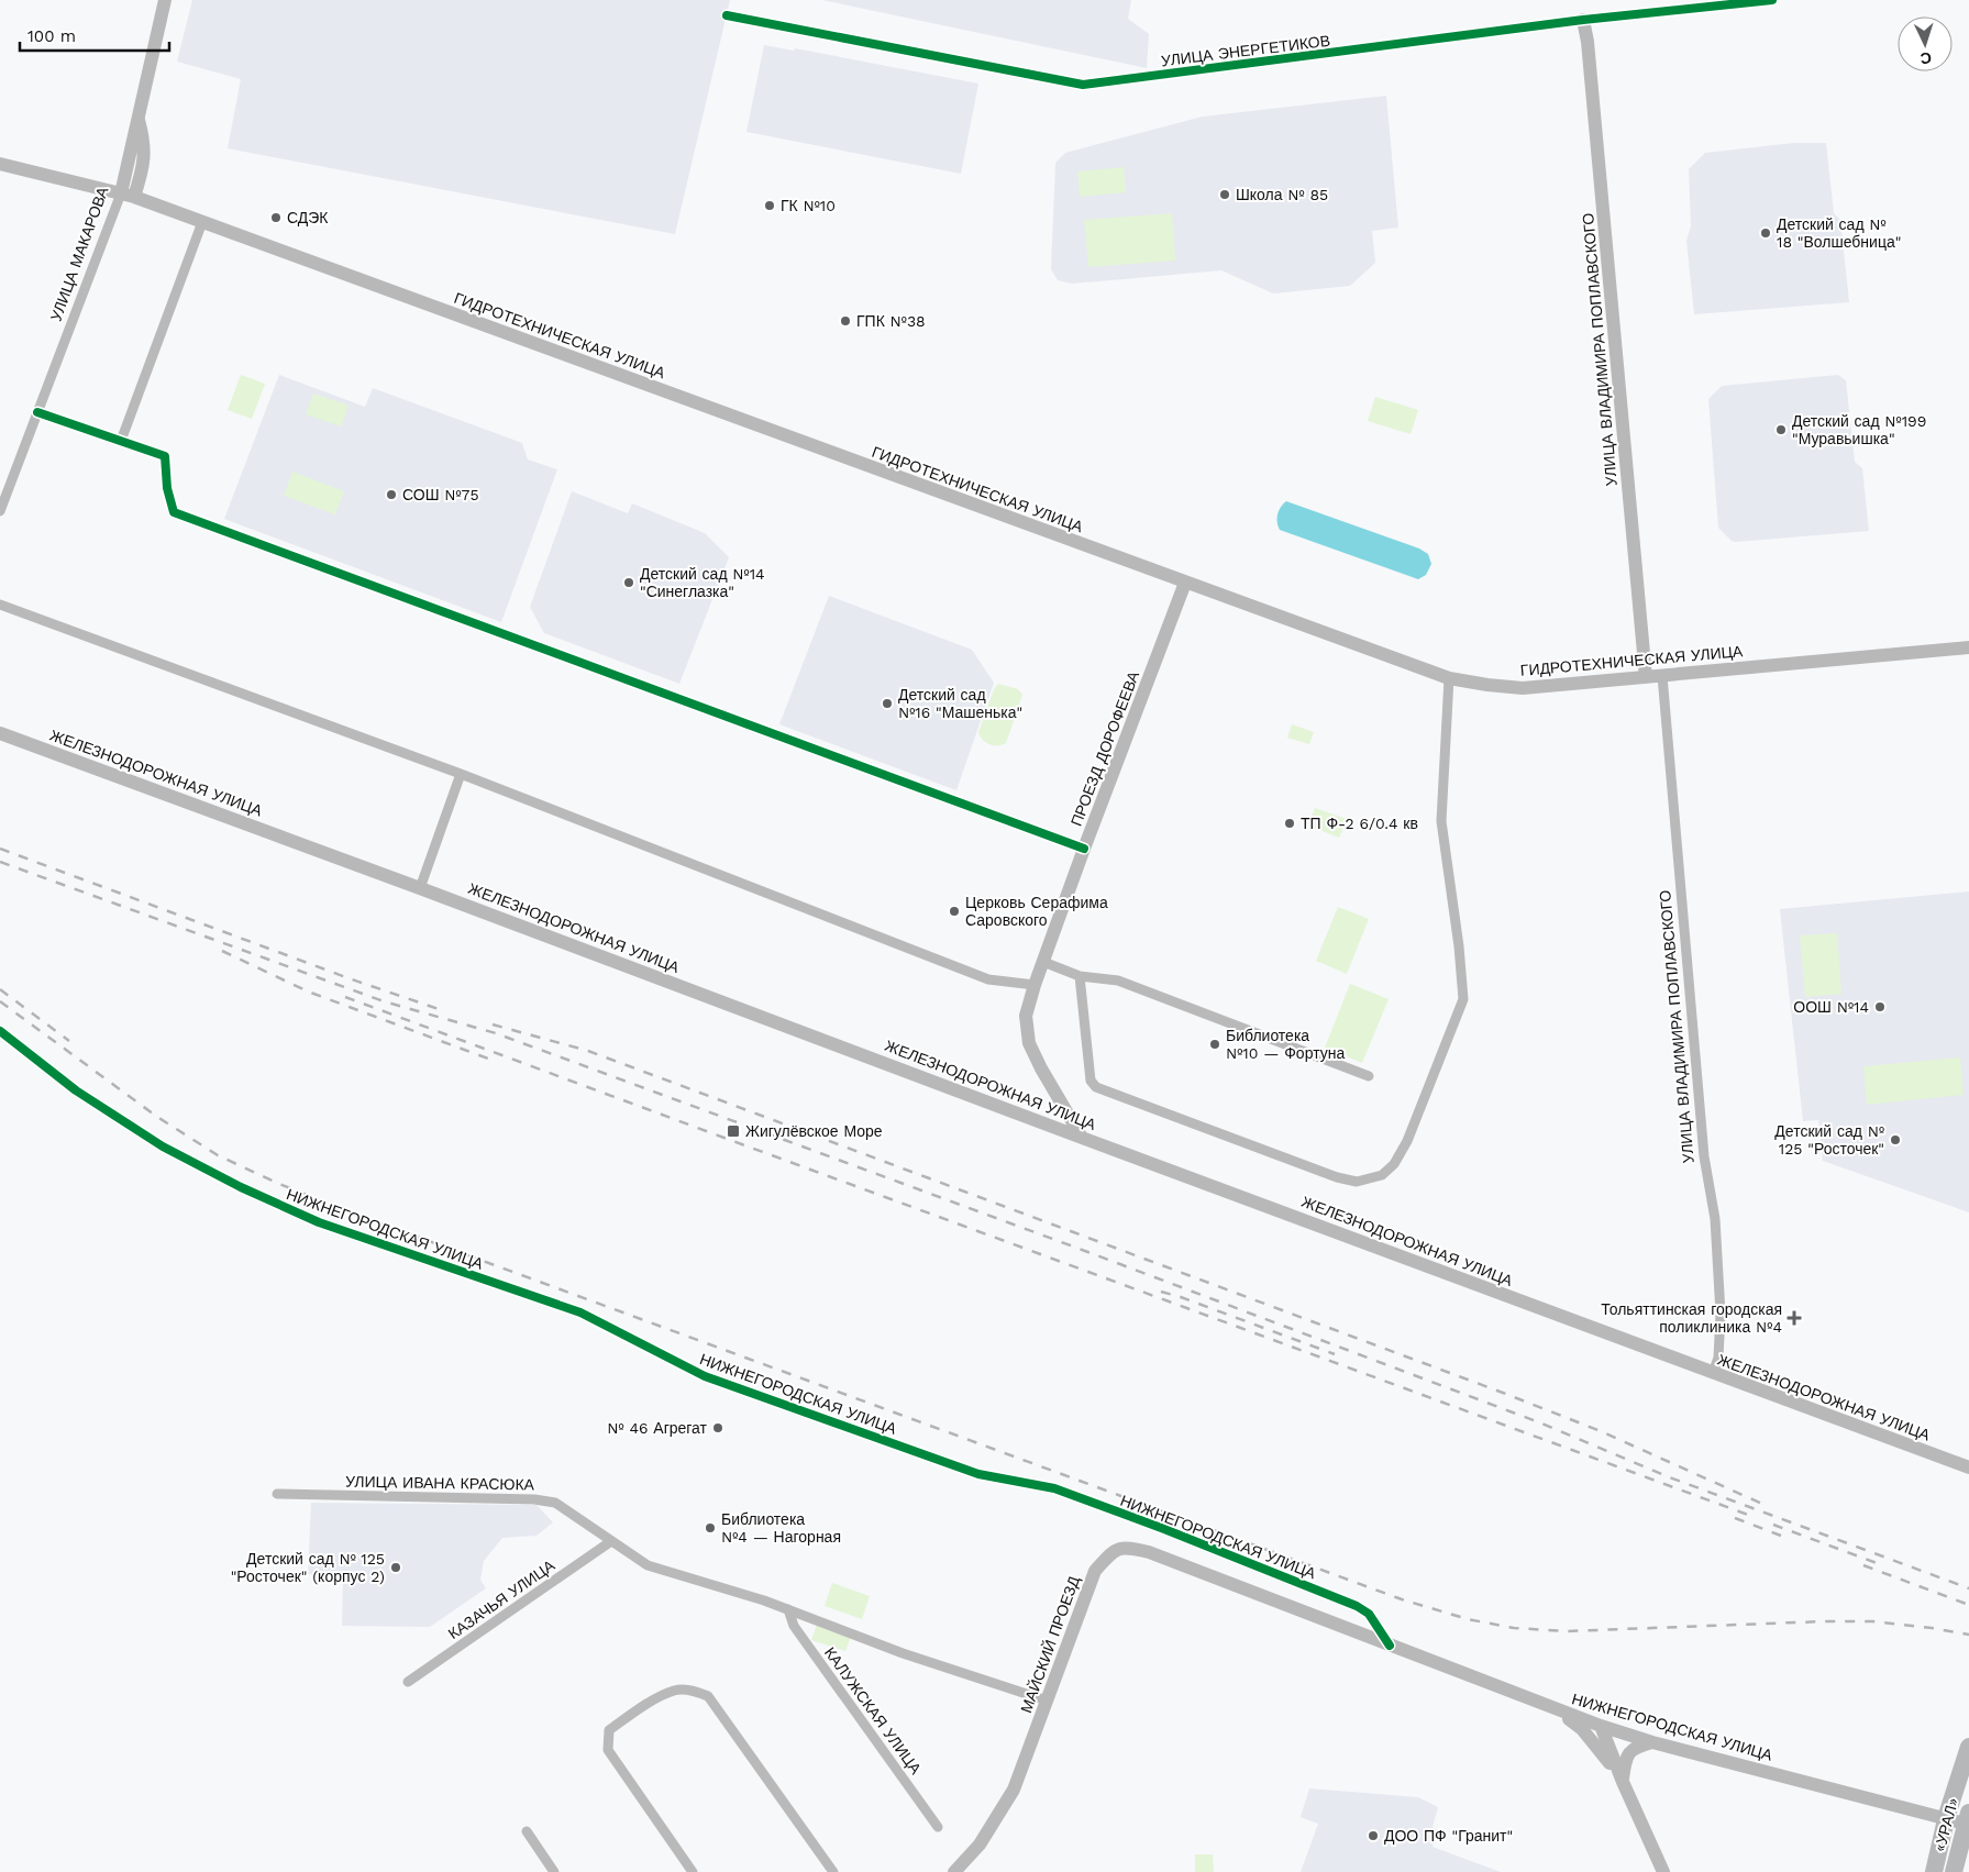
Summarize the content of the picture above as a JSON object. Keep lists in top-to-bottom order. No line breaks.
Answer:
{"streets":{"highway":["«УРАЛ»"],"main road":["ГИДРОТЕХНИЧЕСКАЯ УЛИЦА","УЛИЦА ВЛАДИМИРА ПОПЛАВСКОГО","ПРОЕЗД ДОРОФЕЕВА","ЖЕЛЕЗНОДОРОЖНАЯ УЛИЦА","НИЖНЕГОРОДСКАЯ УЛИЦА","МАЙСКИЙ ПРОЕЗД"],"street":["УЛИЦА ЭНЕРГЕТИКОВ","УЛИЦА МАКАРОВА","УЛИЦА ИВАНА КРАСЮКА","КАЗАЧЬЯ УЛИЦА","КАЛУЖСКАЯ УЛИЦА"]},"crossings":[["УЛИЦА ЭНЕРГЕТИКОВ","УЛИЦА ВЛАДИМИРА ПОПЛАВСКОГО"],["УЛИЦА МАКАРОВА","ГИДРОТЕХНИЧЕСКАЯ УЛИЦА"],["ГИДРОТЕХНИЧЕСКАЯ УЛИЦА","УЛИЦА ВЛАДИМИРА ПОПЛАВСКОГО"],["ГИДРОТЕХНИЧЕСКАЯ УЛИЦА","ПРОЕЗД ДОРОФЕЕВА"],["УЛИЦА ВЛАДИМИРА ПОПЛАВСКОГО","ЖЕЛЕЗНОДОРОЖНАЯ УЛИЦА"],["ПРОЕЗД ДОРОФЕЕВА","ЖЕЛЕЗНОДОРОЖНАЯ УЛИЦА"],["НИЖНЕГОРОДСКАЯ УЛИЦА","МАЙСКИЙ ПРОЕЗД"],["УЛИЦА ИВАНА КРАСЮКА","КАЗАЧЬЯ УЛИЦА"],["УЛИЦА ИВАНА КРАСЮКА","МАЙСКИЙ ПРОЕЗД"],["УЛИЦА ИВАНА КРАСЮКА","КАЛУЖСКАЯ УЛИЦА"]],"places":{"other":["Школа № 85","ГК №10","СДЭК","Детский сад № 18 \"Волшебница\"","ГПК №38","Детский сад №199 \"Муравьишка\"","СОШ №75","Детский сад №14 \"Синеглазка\"","Детский сад №16 \"Машенька\"","ТП Ф-2 6/0.4 кв","Церковь Серафима Саровского","ООШ №14","Библиотека №10 — Фортуна","Детский сад № 125 \"Росточек\"","№ 46 Агрегат","Библиотека №4 — Нагорная","Детский сад № 125 \"Росточек\" (корпус 2)","ДОО ПФ \"Гранит\""],"transit":["Жигулёвское Море"],"health":["Тольяттинская городская поликлиника №4"]},"scale_bar":"100 m","north":"bottom"}
